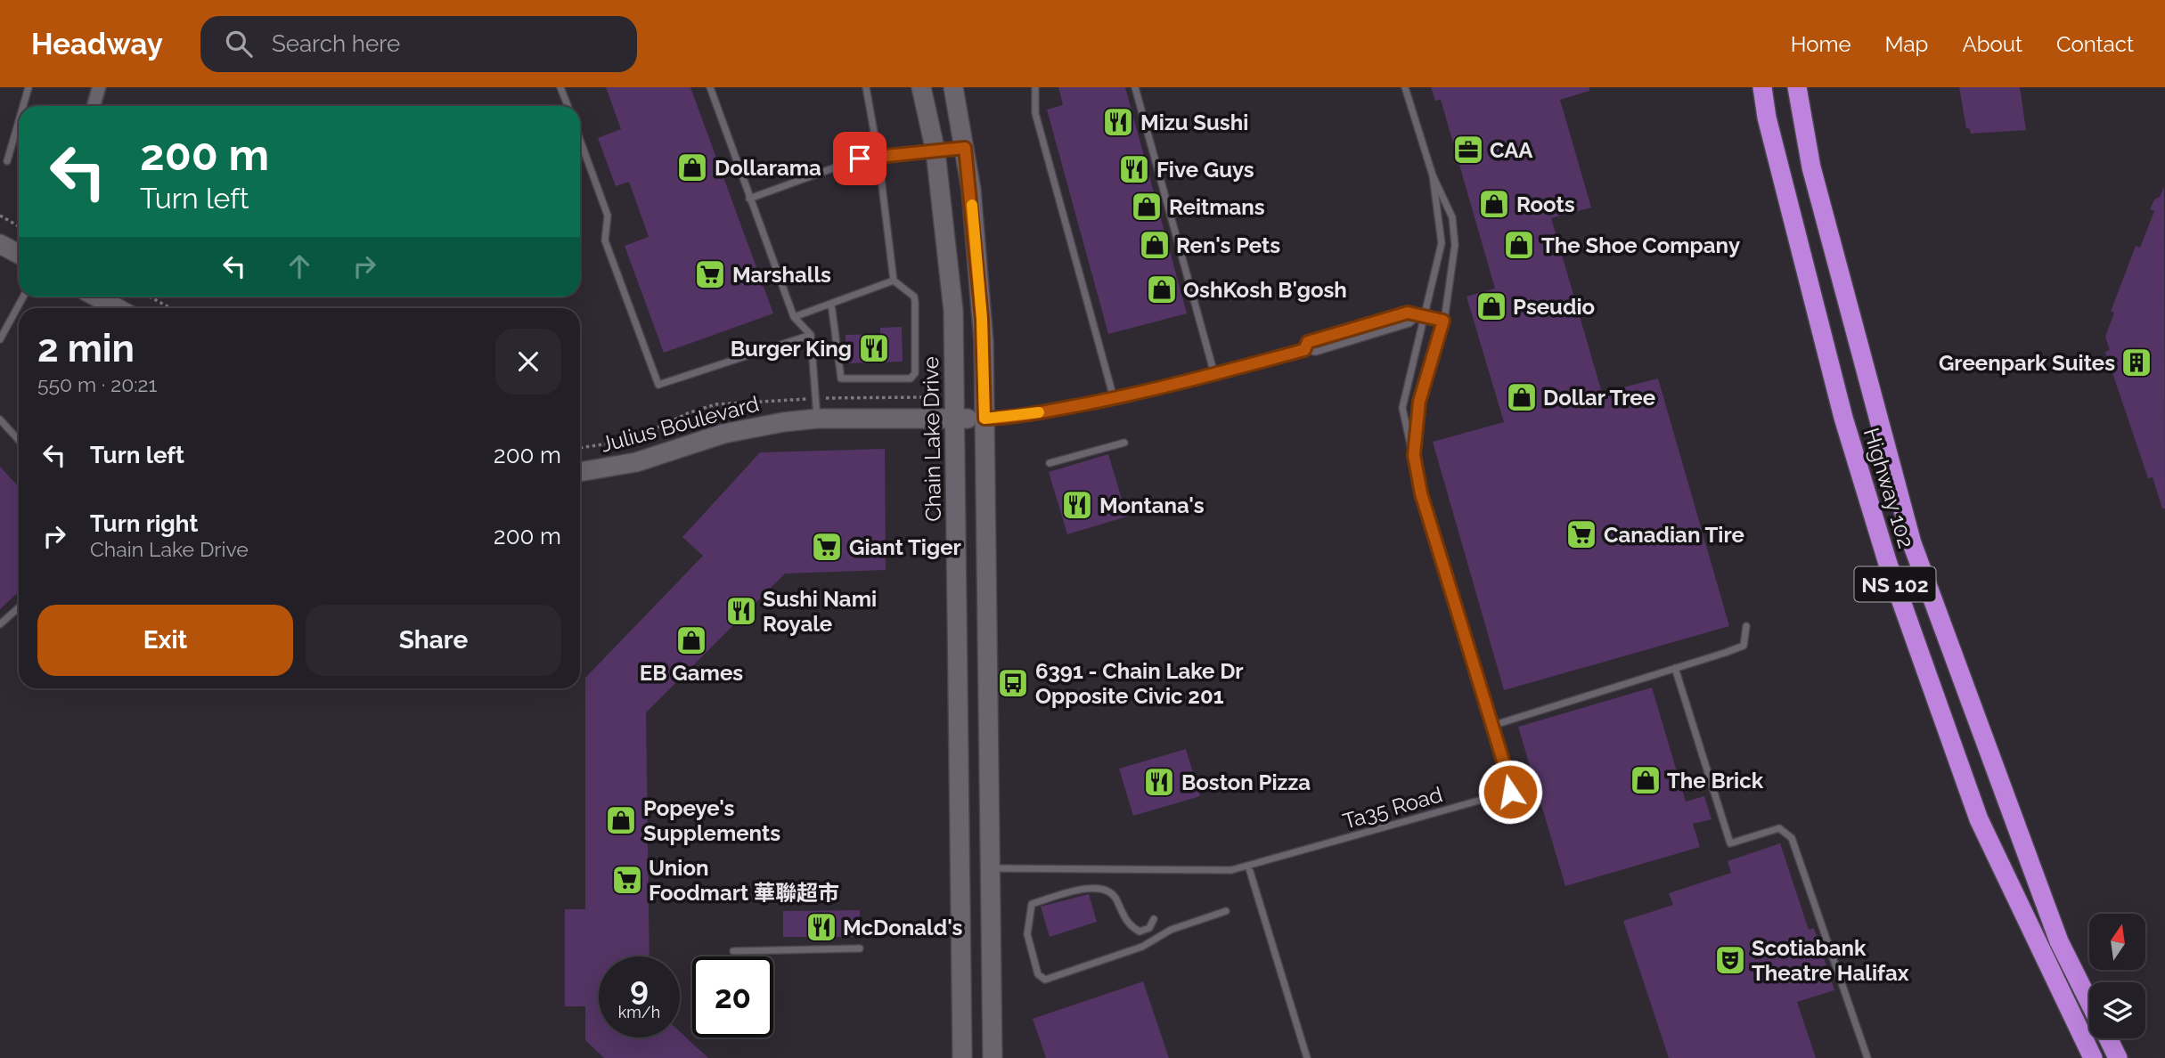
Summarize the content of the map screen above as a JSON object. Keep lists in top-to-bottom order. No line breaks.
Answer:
{"streets":{"highway":["Highway 102","NS 102"],"street":["Julius Boulevard","Chain Lake Drive"],"lane":["Ta35 Road"]},"crossings":[["Julius Boulevard","Chain Lake Drive"]],"places":{"restaurant":["Mizu Sushi","Five Guys","Burger King","Montana's","Sushi Nami Royale","Boston Pizza","McDonald's"],"office":["CAA"],"shop":["Dollarama","Roots","Reitmans","Ren's Pets","The Shoe Company","OshKosh B'gosh","Pseudio","Dollar Tree","EB Games","The Brick","Popeye's Supplements"],"supermarket":["Marshalls","Canadian Tire","Giant Tiger","Union Foodmart 華聯超市"],"building":["Greenpark Suites"],"bus stop":["6391 - Chain Lake Dr Opposite Civic 201"],"theatre":["Scotiabank Theatre Halifax"]},"north":"top","page":{"header":"Headway","search":"Search here","nav":["Home","Map","About","Contact"],"turn":["200 m","Turn left"],"heading":["2 min","550 m · 20:21"],"list":[{"name":"Turn left","value":"200 m"},{"name":"Turn right","note":"Chain Lake Drive","value":"200 m"}],"buttons":["Exit","Share"],"speed":"9 km/h","limit":"20"}}
